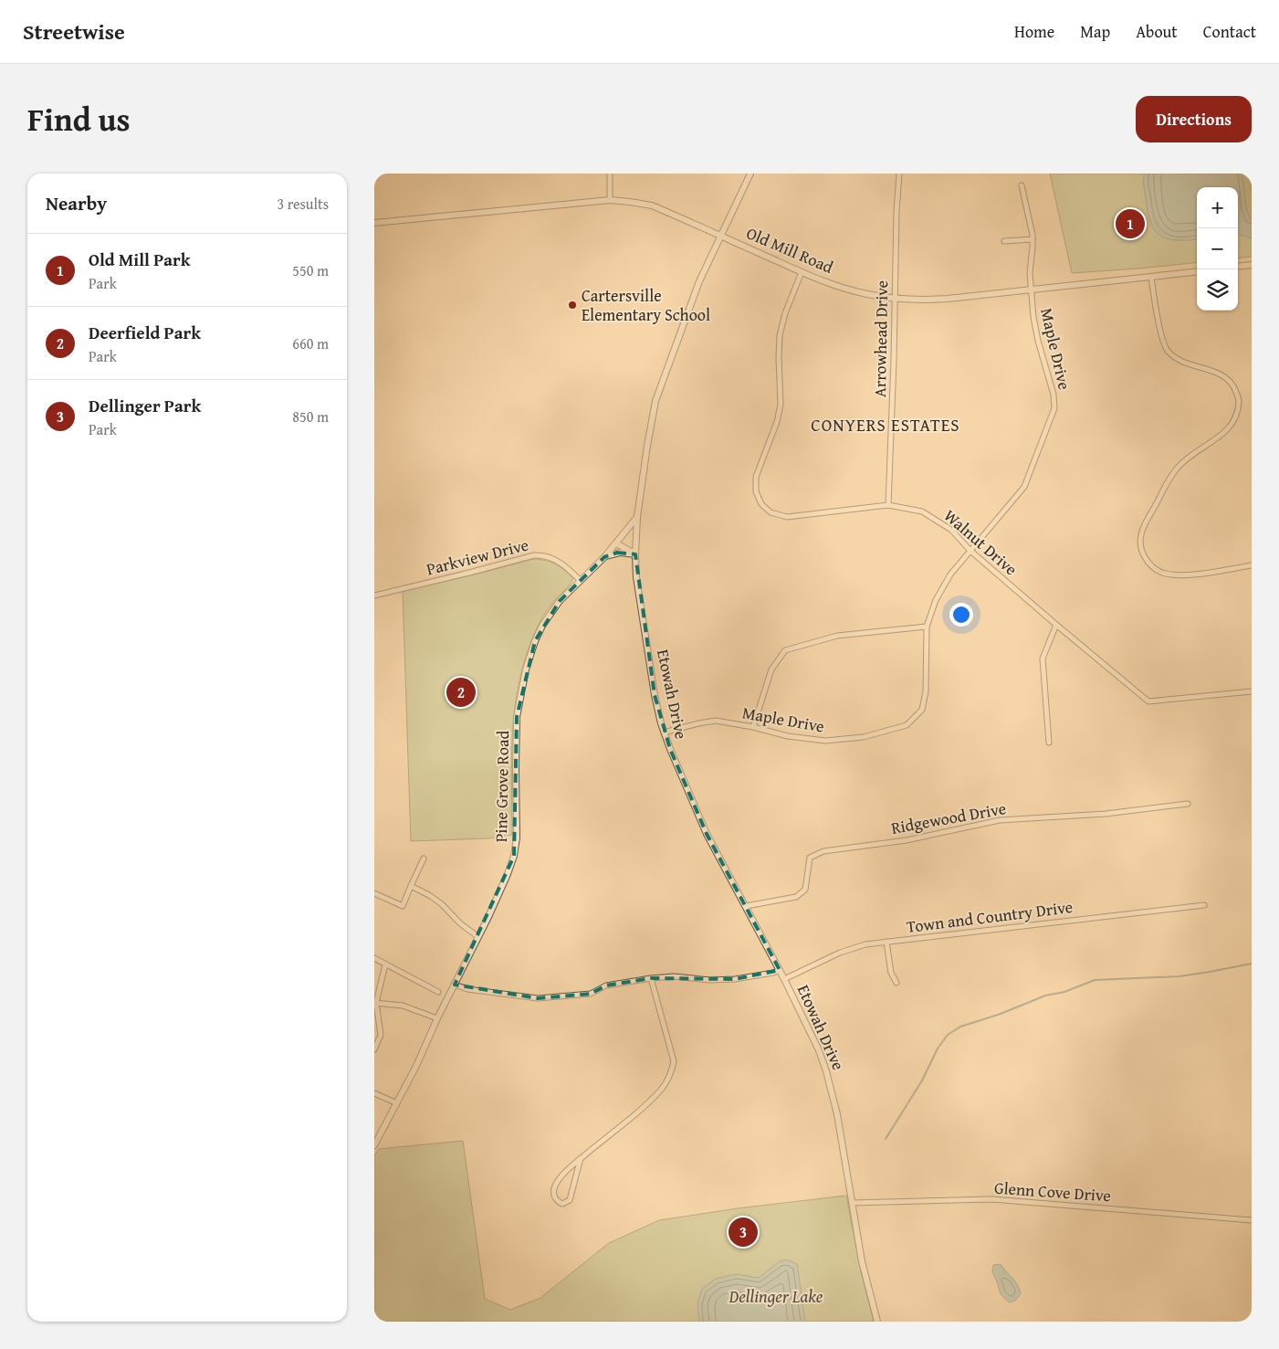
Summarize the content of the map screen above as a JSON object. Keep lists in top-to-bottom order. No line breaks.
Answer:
{"streets":{"street":["Old Mill Road","Arrowhead Drive","Maple Drive","Walnut Drive","Parkview Drive","Etowah Drive","Pine Grove Road","Ridgewood Drive","Town and Country Drive","Glenn Cove Drive"]},"crossings":[["Old Mill Road","Arrowhead Drive"],["Old Mill Road","Maple Drive"],["Old Mill Road","Walnut Drive"],["Old Mill Road","Etowah Drive"],["Arrowhead Drive","Walnut Drive"],["Maple Drive","Walnut Drive"],["Maple Drive","Etowah Drive"],["Parkview Drive","Pine Grove Road"],["Etowah Drive","Pine Grove Road"],["Etowah Drive","Ridgewood Drive"],["Etowah Drive","Town and Country Drive"],["Etowah Drive","Glenn Cove Drive"]],"districts":["CONYERS ESTATES"],"water":["Dellinger Lake"],"places":["Cartersville Elementary School"],"page":{"header":"Streetwise","nav":["Home","Map","About","Contact"],"title":"Find us","buttons":"Directions","heading":["Nearby","3 results"],"map_buttons":["+","−"],"pins":["1","2","3"],"list":[{"mark":"1","name":"Old Mill Park","note":"Park","value":"550 m"},{"mark":"2","name":"Deerfield Park","note":"Park","value":"660 m"},{"mark":"3","name":"Dellinger Park","note":"Park","value":"850 m"}]}}
